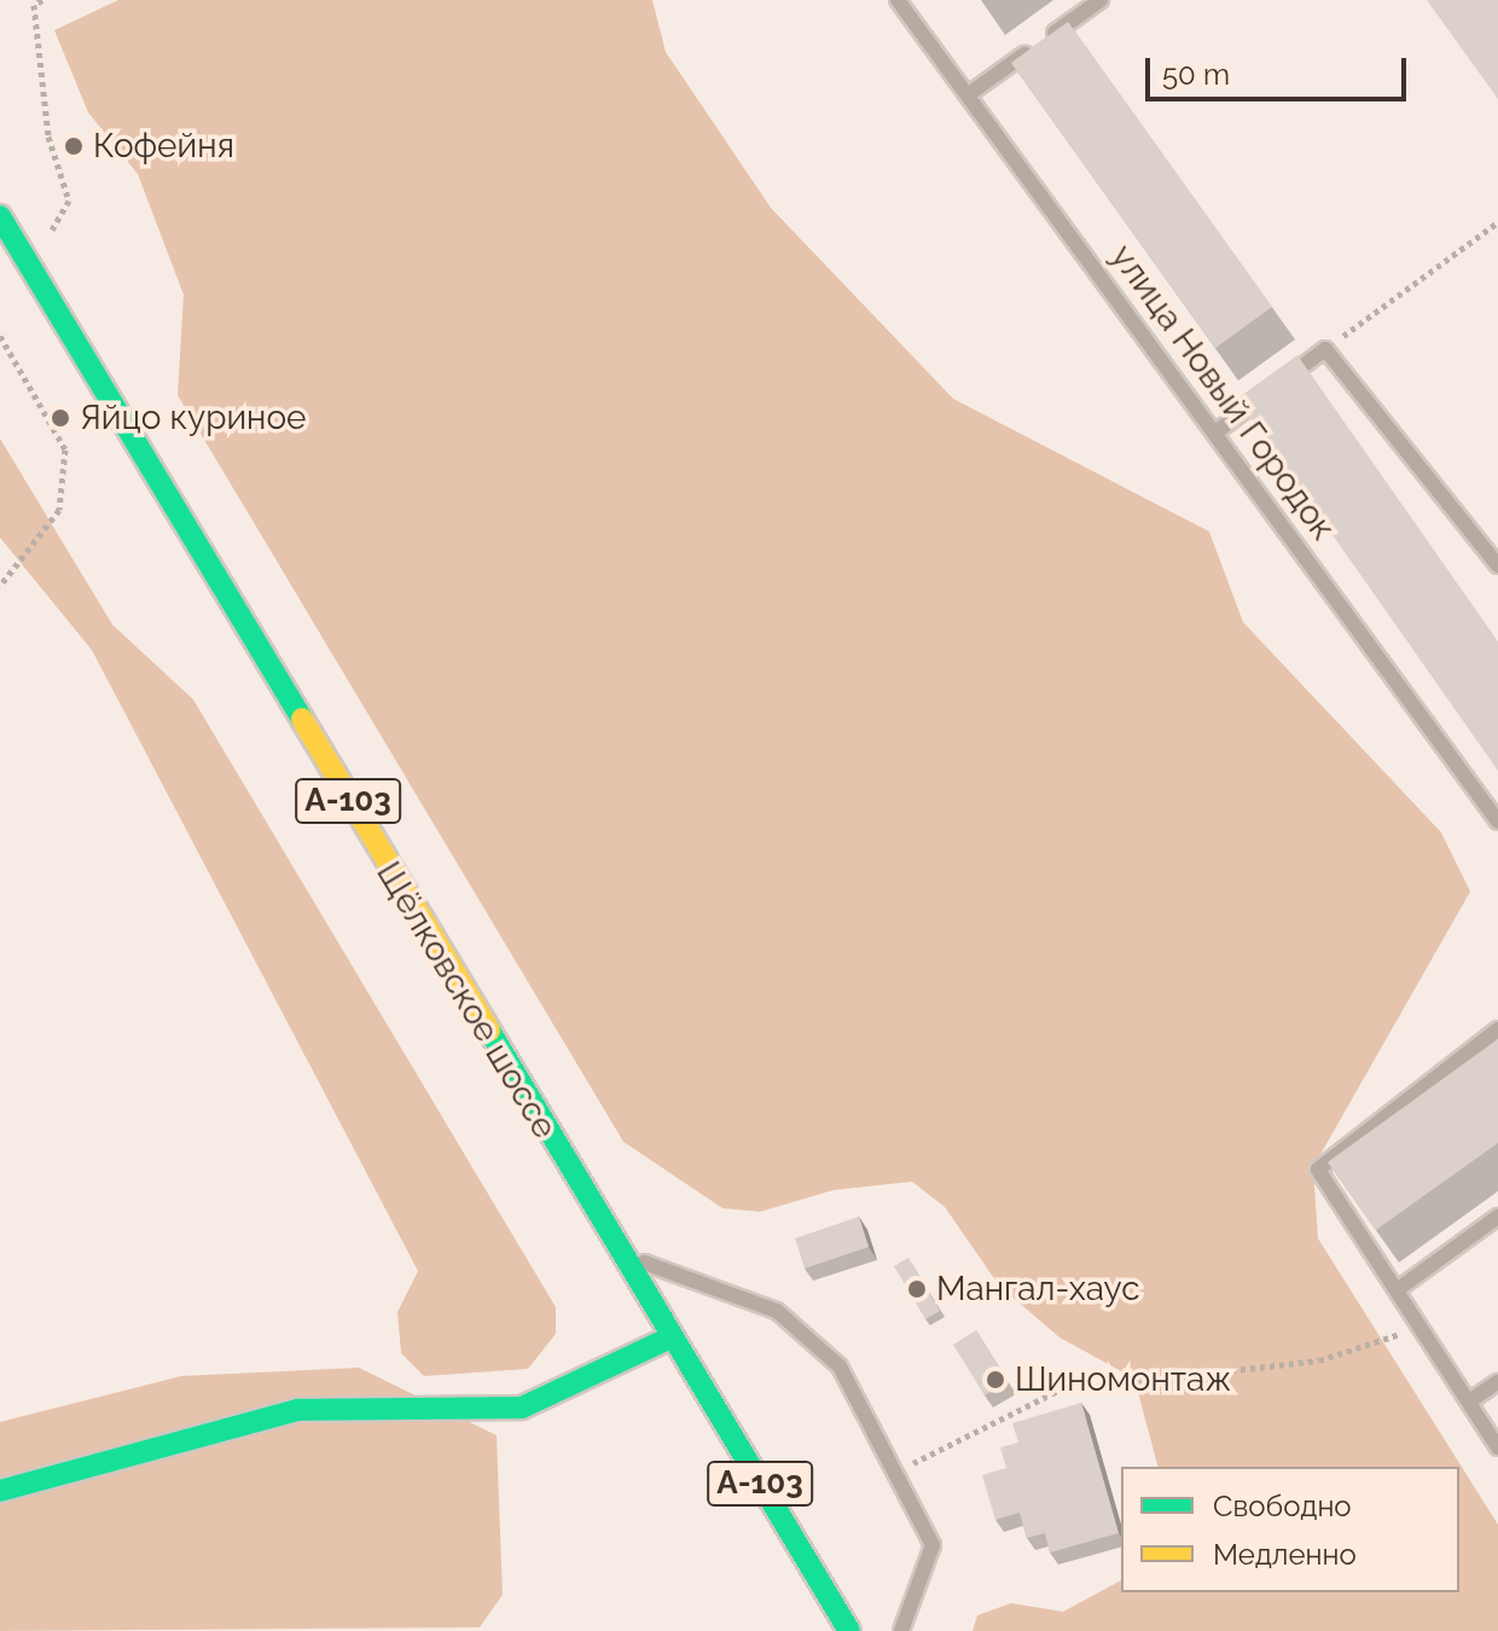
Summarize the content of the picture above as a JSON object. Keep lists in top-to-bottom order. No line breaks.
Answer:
{"streets":{"main road":["А-103","Щёлковское шоссе"],"lane":["улица Новый Городок"]},"places":["Кофейня","Яйцо куриное","Мангал-хаус","Шиномонтаж"],"legend":["Свободно","Медленно"],"scale_bar":"50 m"}
